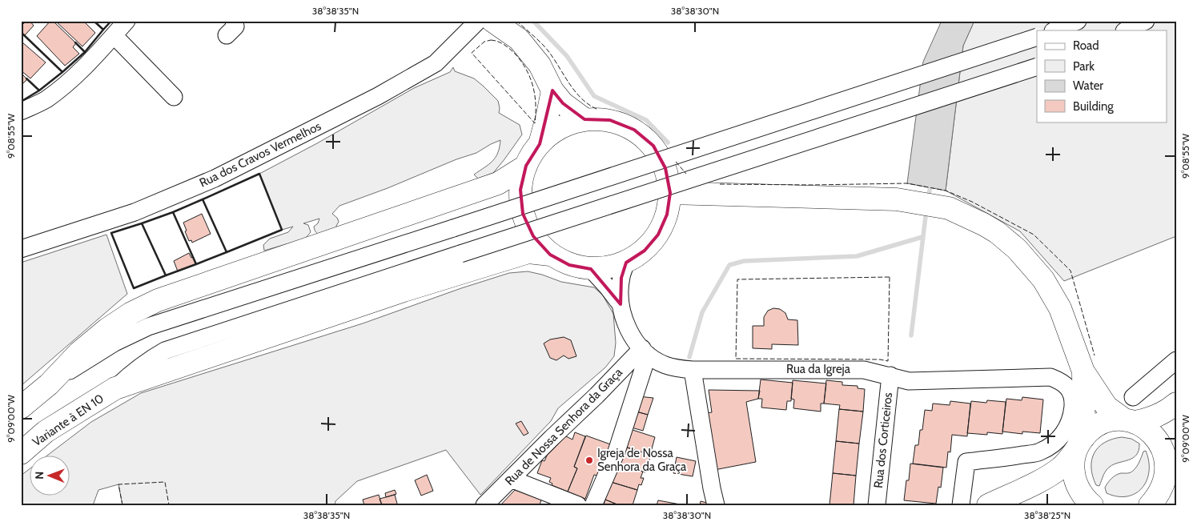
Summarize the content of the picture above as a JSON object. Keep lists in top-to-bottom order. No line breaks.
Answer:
{"streets":{"main road":["Variante à EN 10"],"street":["Rua dos Cravos Vermelhos","Rua da Igreja","Rua de Nossa Senhora da Graça","Rua dos Corticeiros"]},"crossings":[["Rua da Igreja","Rua de Nossa Senhora da Graça"],["Rua da Igreja","Rua dos Corticeiros"]],"places":["Igreja de Nossa Senhora da Graça"],"legend":["Road","Park","Water","Building"],"north":"left","coordinates":["38°38'35\"N","38°38'30\"N","9°08'55\"W","9°09'00\"W","38°38'25\"N"]}
